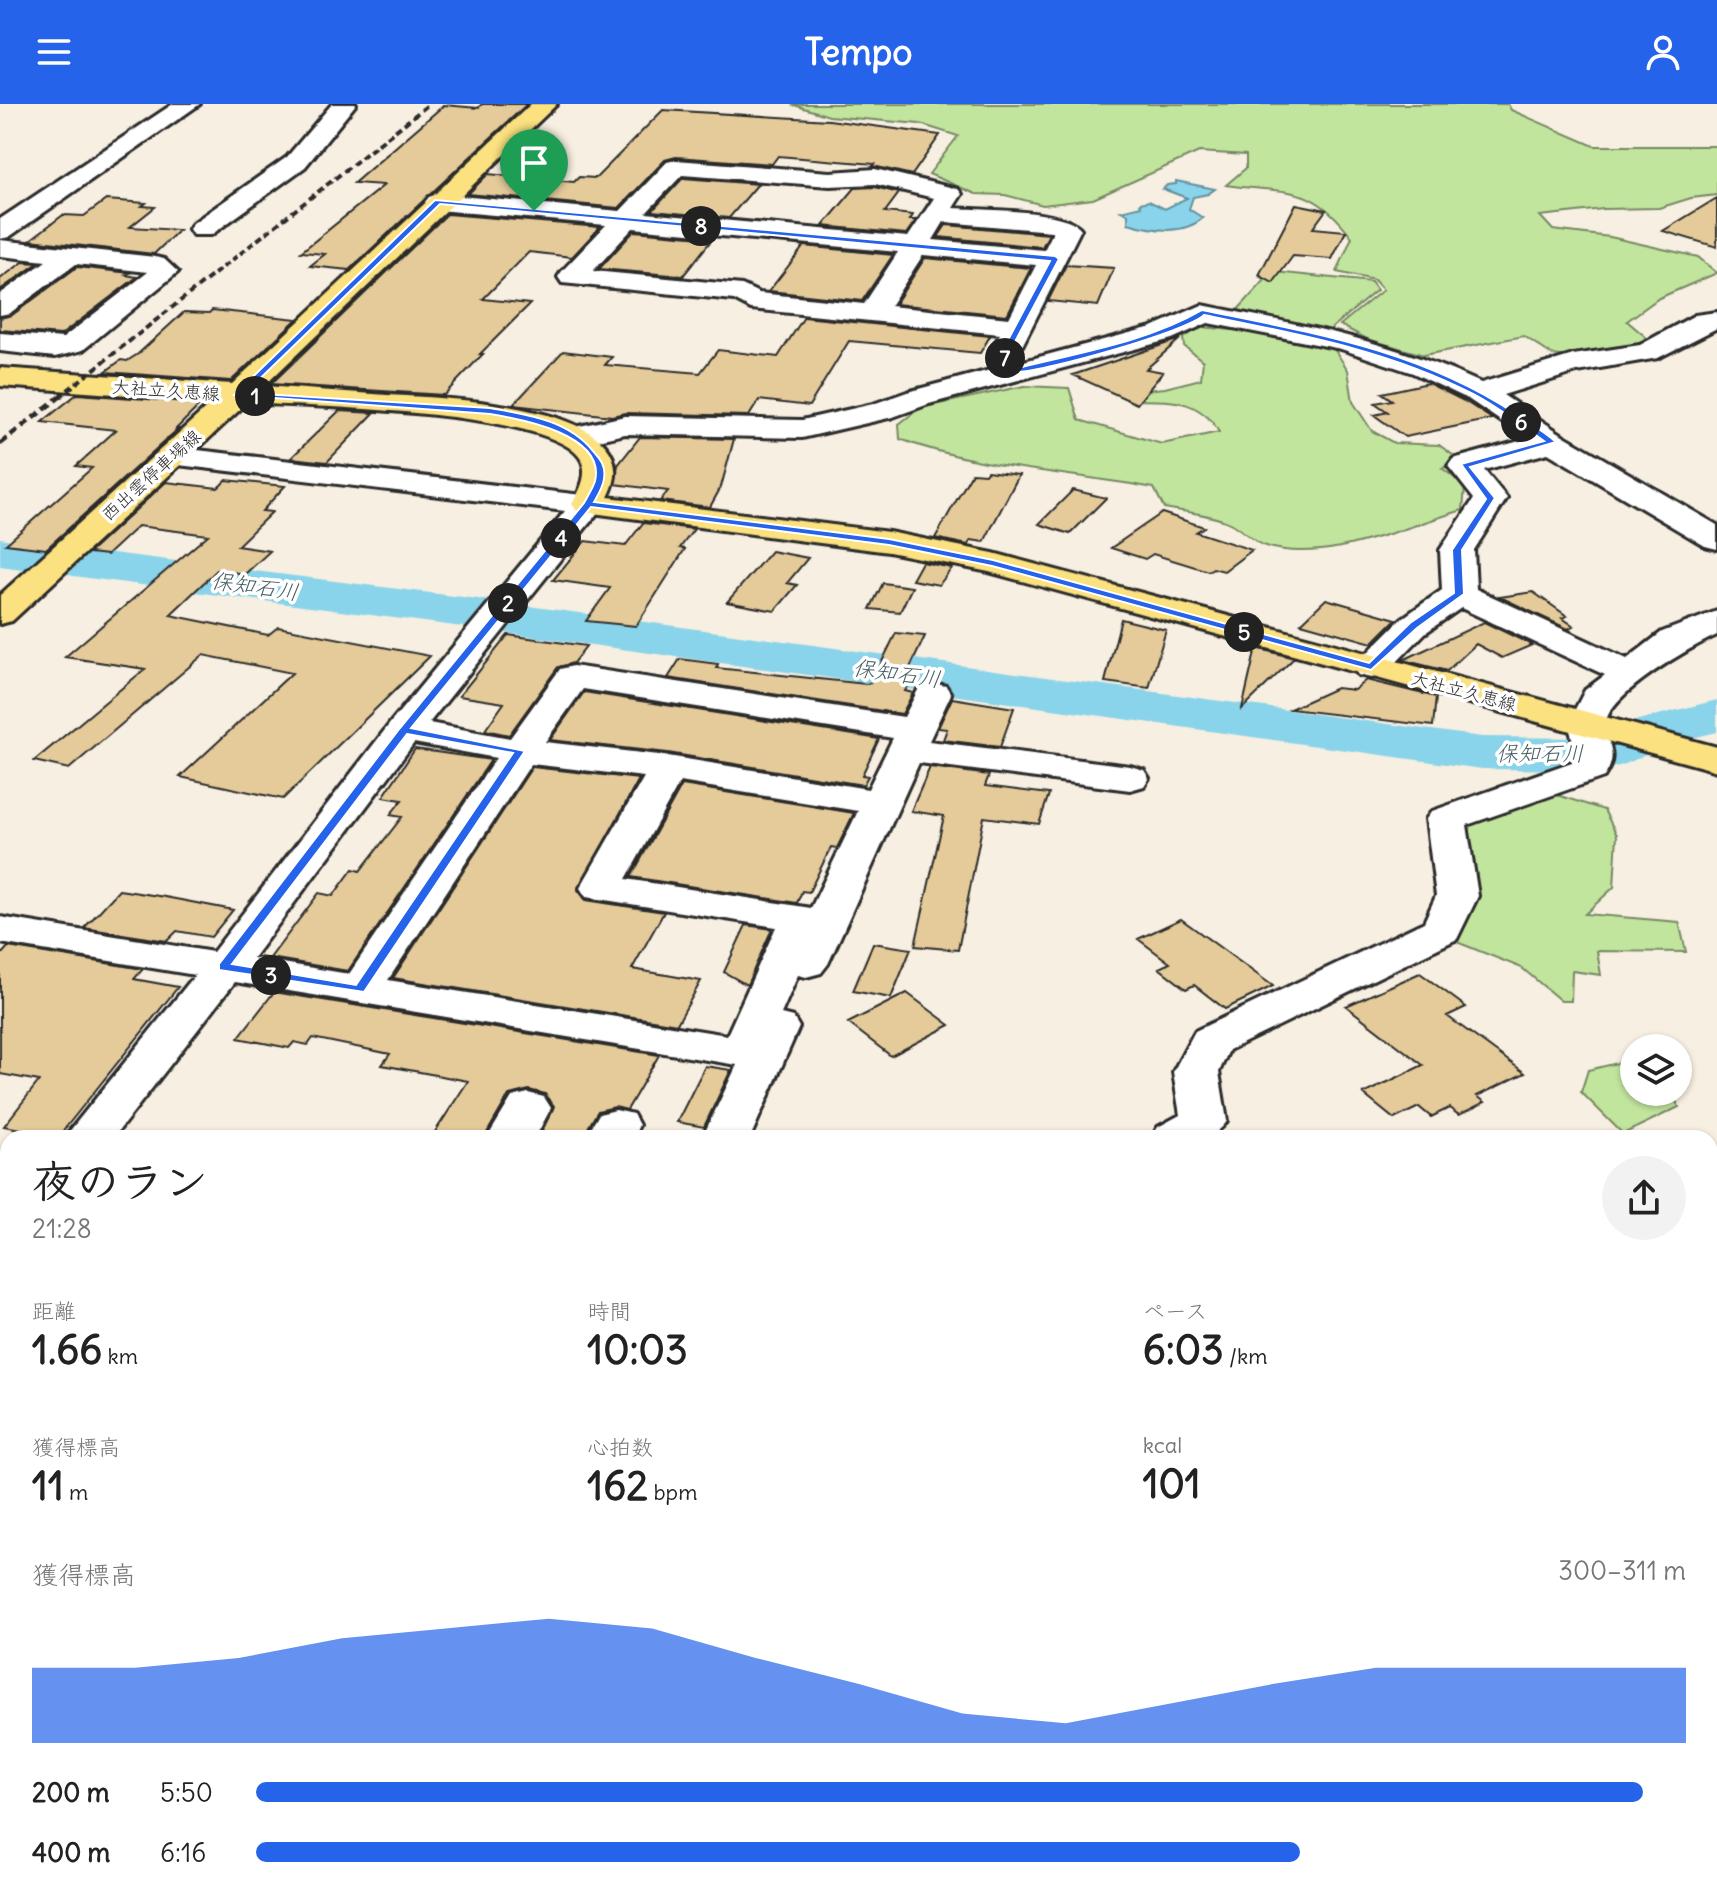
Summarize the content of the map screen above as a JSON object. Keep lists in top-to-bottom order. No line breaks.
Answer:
{"streets":{"main road":["大社立久恵線","西出雲停車場線"]},"crossings":[["大社立久恵線","西出雲停車場線"]],"water":["保知石川"],"page":{"header":"Tempo","pins":["8","7","1","6","4","2","5","3"],"heading":["夜のラン","21:28"],"stats":[["距離","1.66 km"],["時間","10:03"],["ペース","6:03 /km"],["獲得標高","11 m"],["心拍数","162 bpm"],["kcal","101"]],"chart":["獲得標高","300–311 m"],"list":[{"name":"200 m","note":"5:50"},{"name":"400 m","note":"6:16"}]}}
